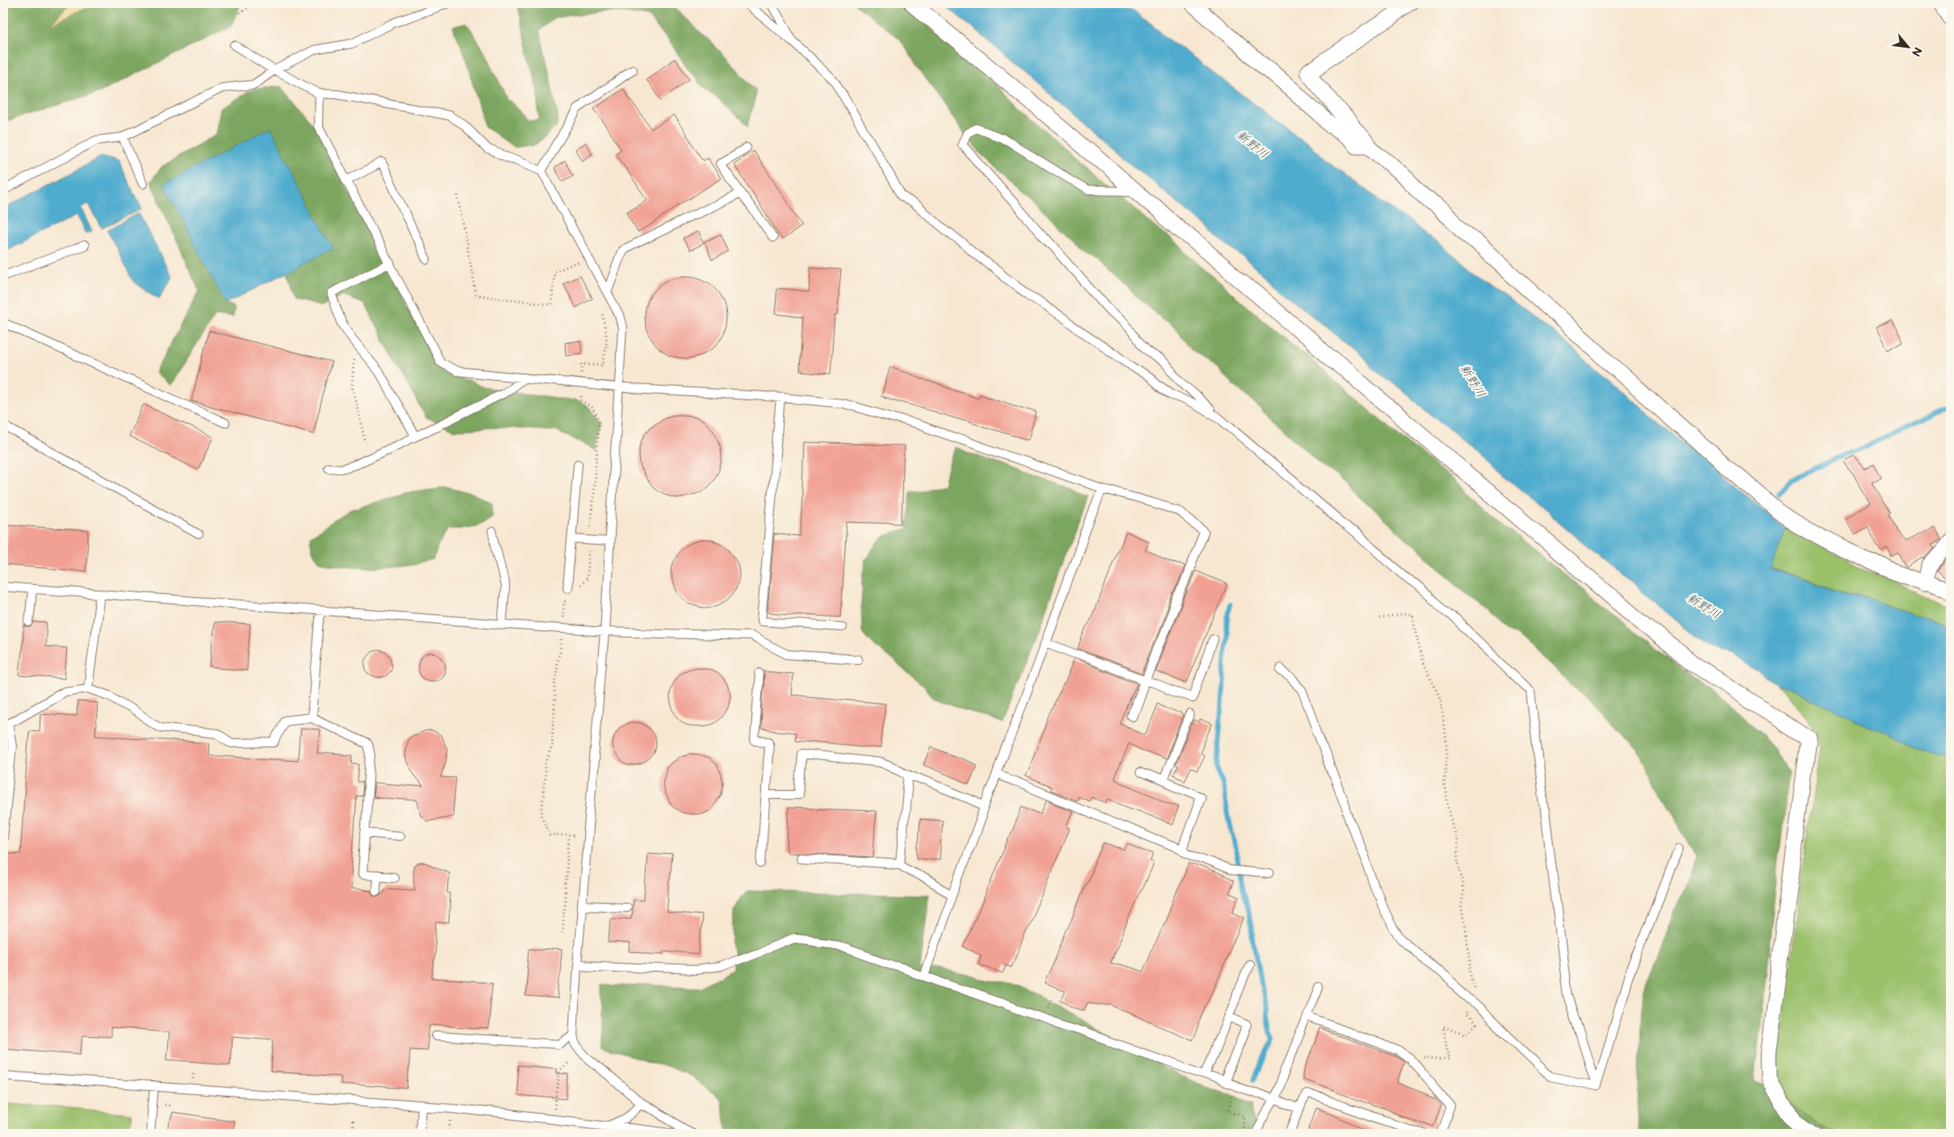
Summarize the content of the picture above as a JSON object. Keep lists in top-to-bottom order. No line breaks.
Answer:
{"water":["新野川"],"north":"bottom right"}
